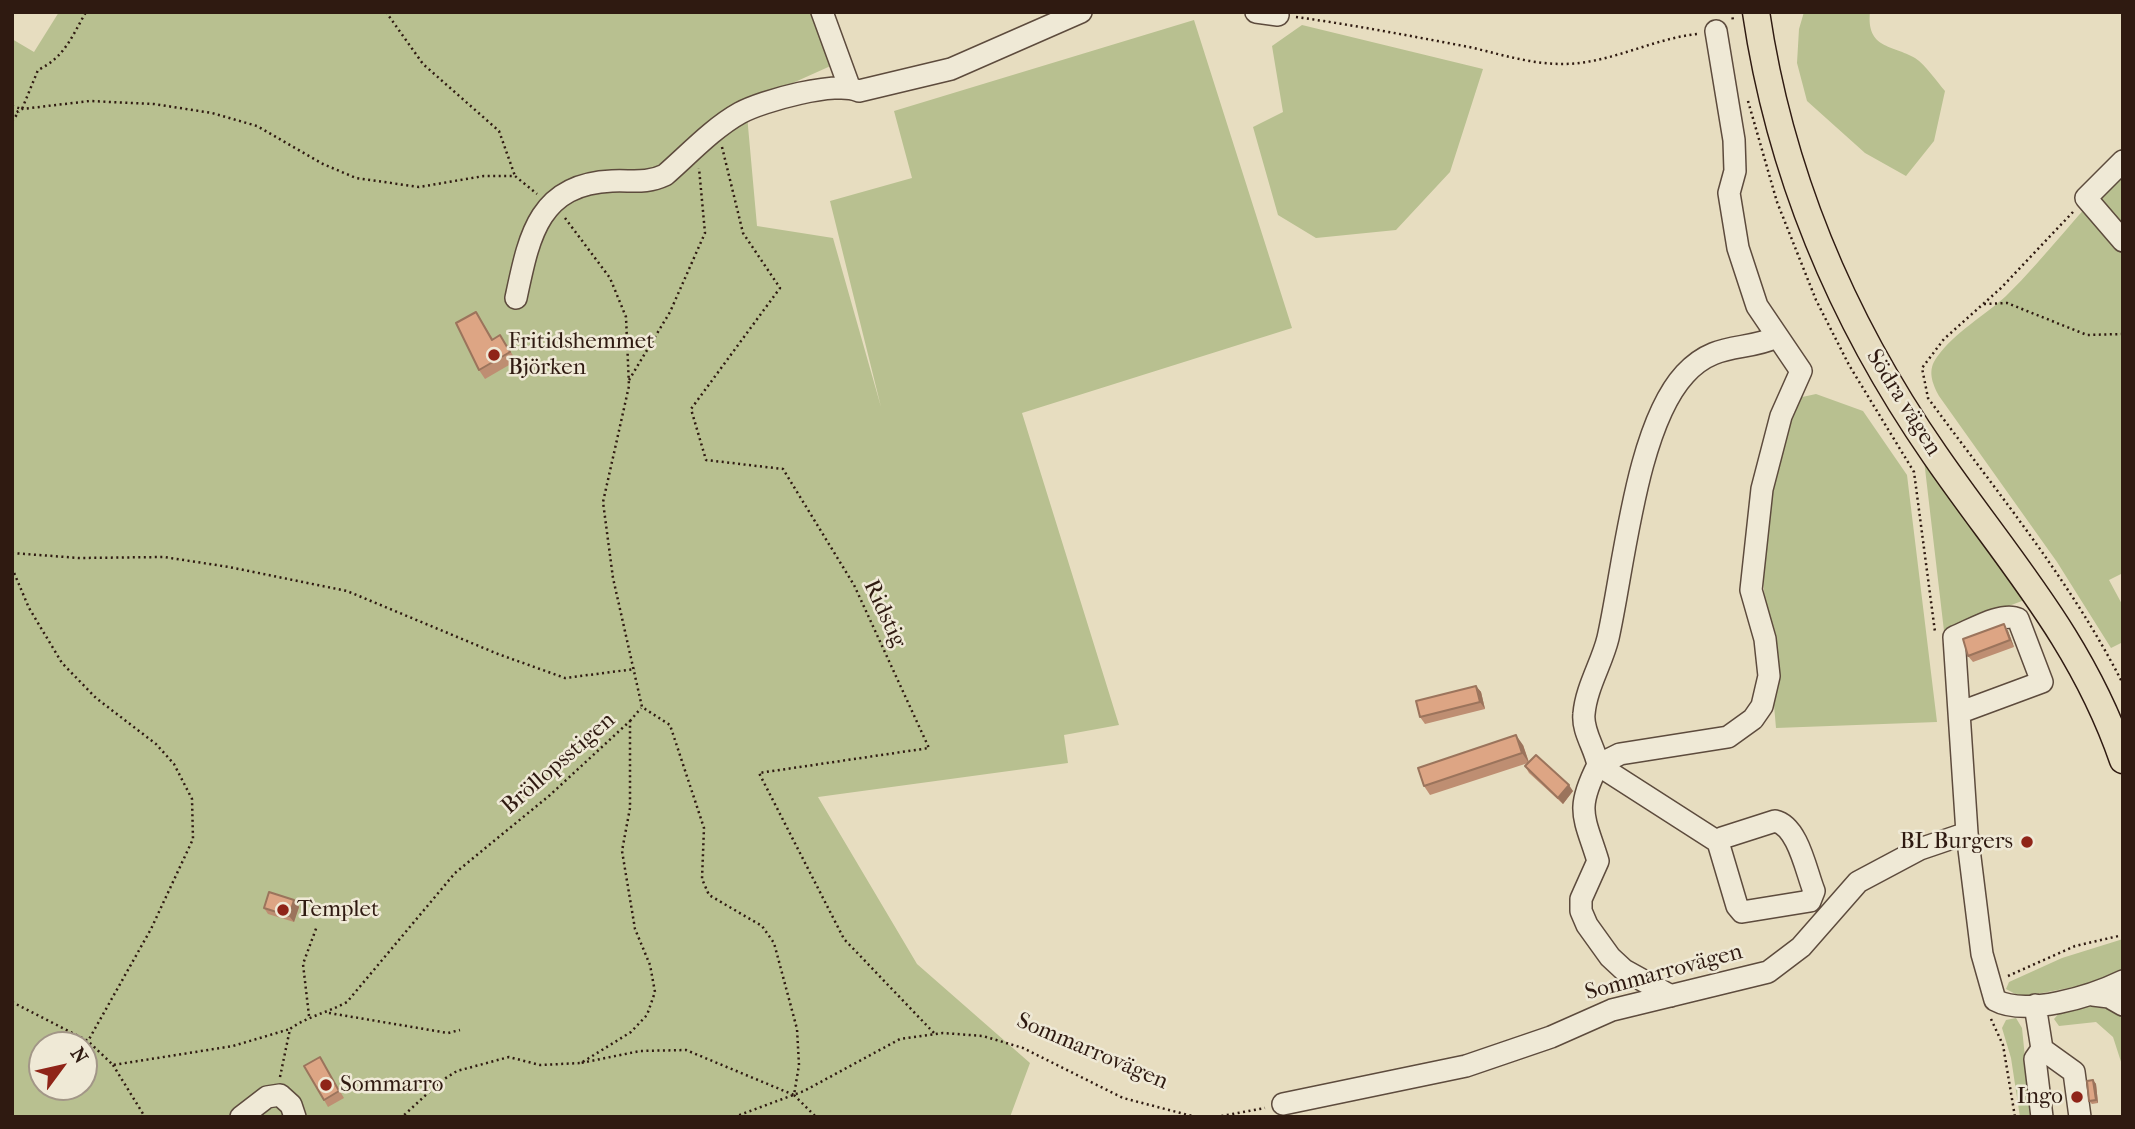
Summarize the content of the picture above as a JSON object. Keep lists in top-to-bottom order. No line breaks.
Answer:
{"streets":{"main road":["Södra vägen"],"street":["Sommarrovägen"],"path":["Ridstig","Bröllopsstigen"]},"crossings":[["Ridstig","Sommarrovägen"]],"places":["Fritidshemmet Björken","BL Burgers","Templet","Sommarro","Ingo"],"north":"top right"}
